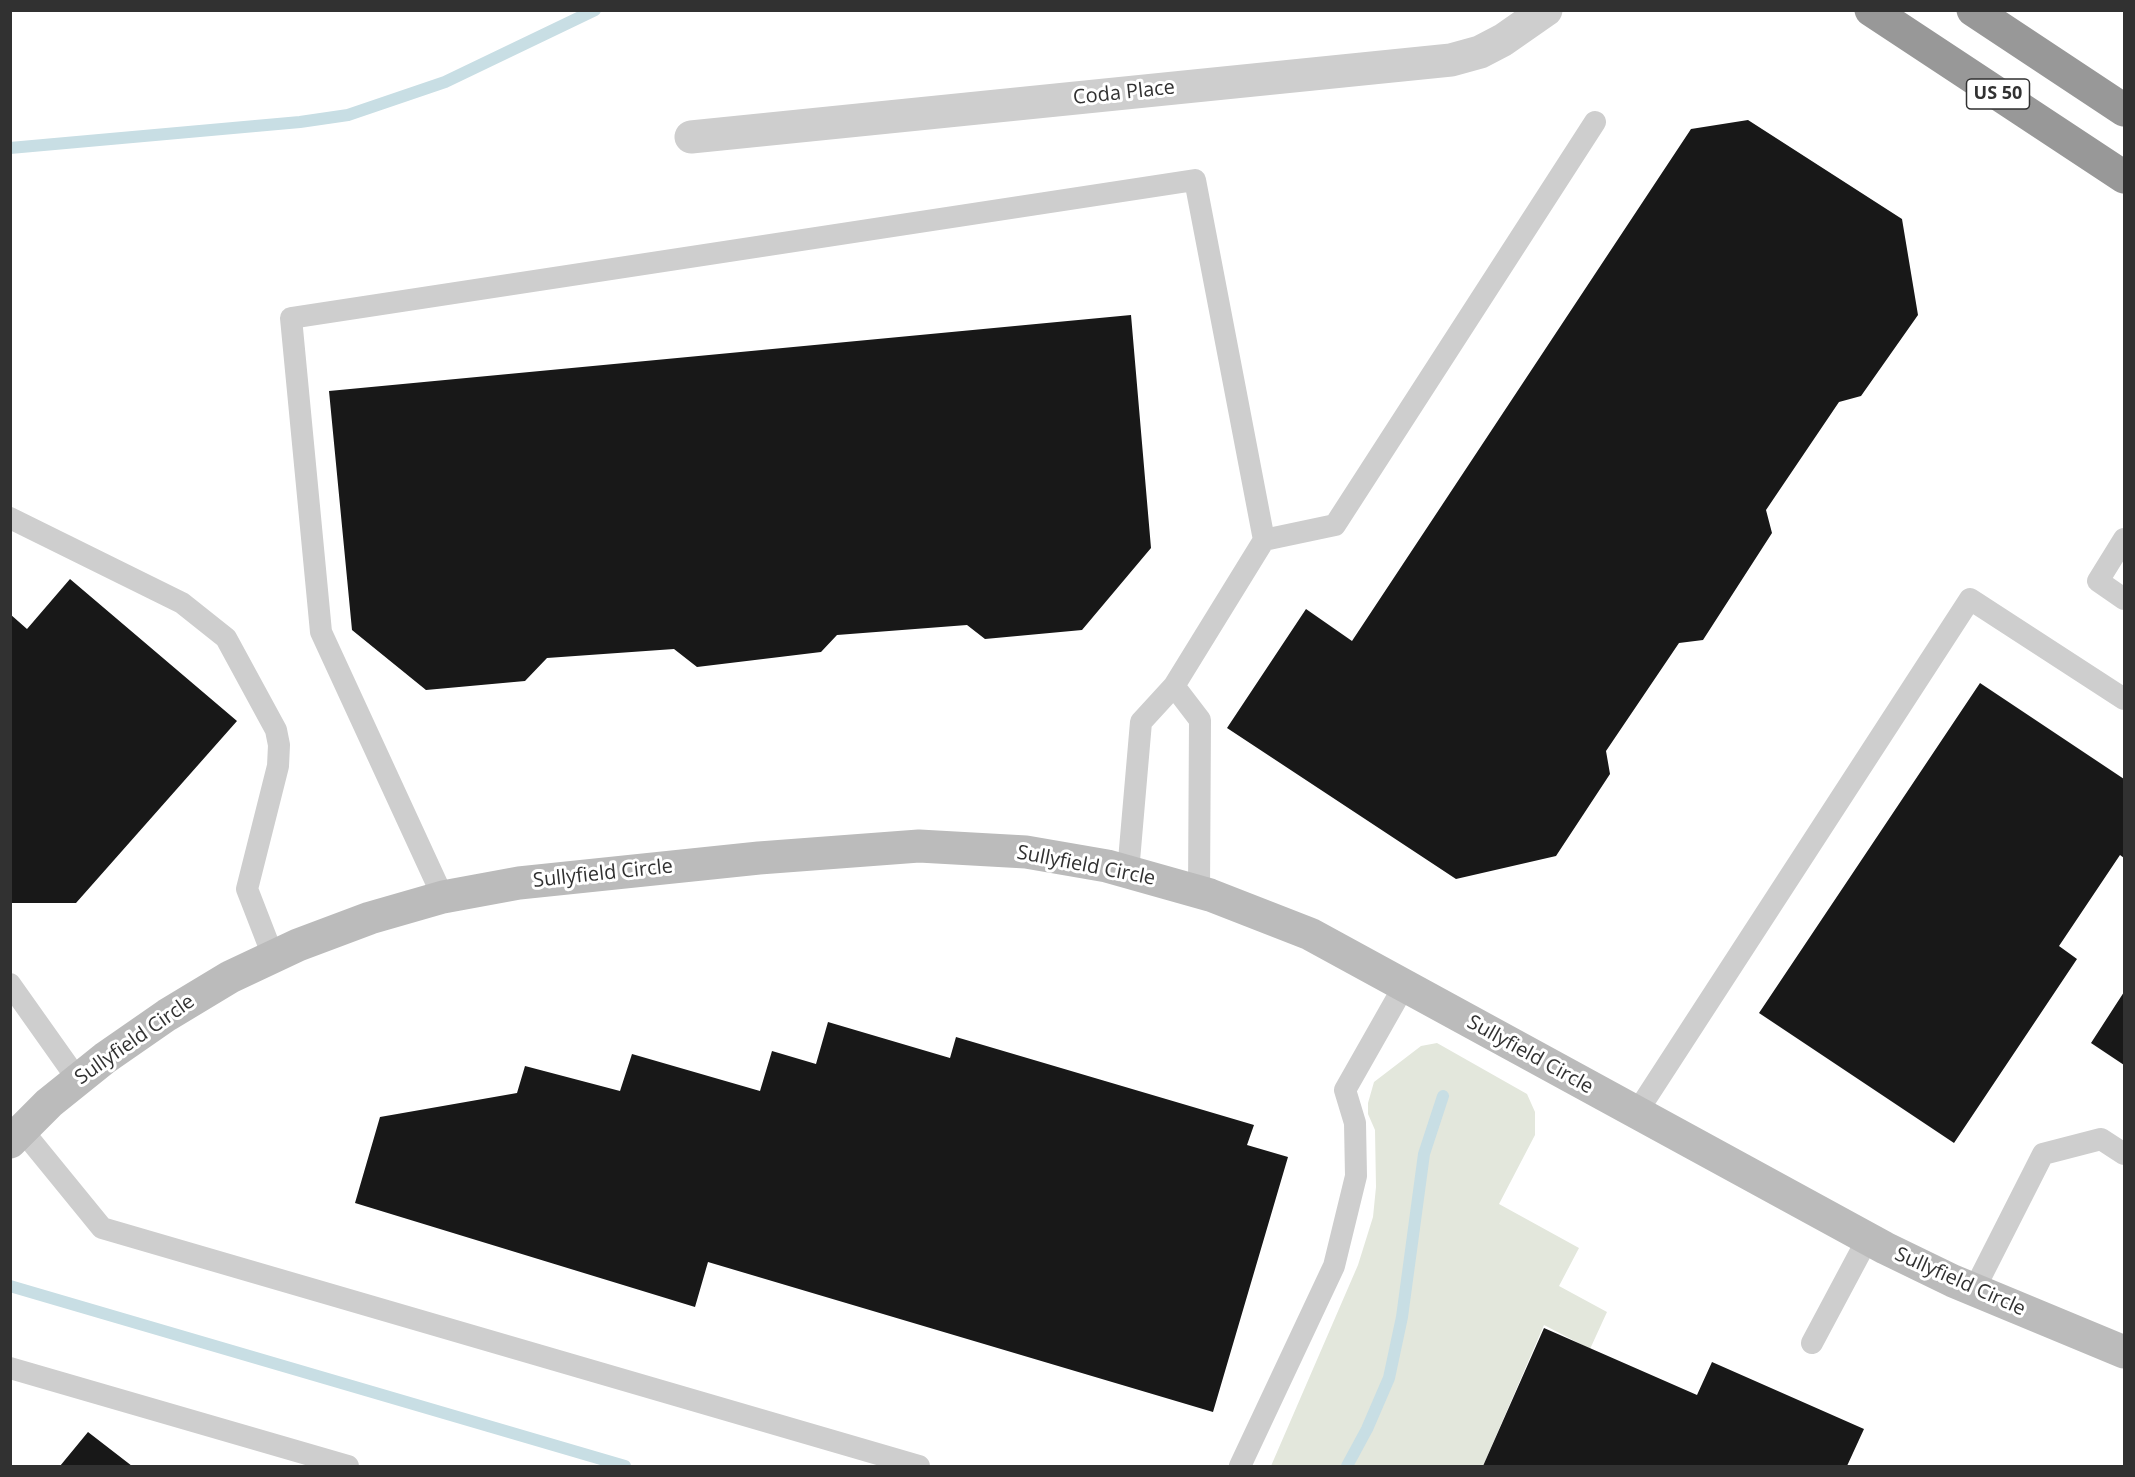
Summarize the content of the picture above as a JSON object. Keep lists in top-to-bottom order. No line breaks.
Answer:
{"streets":{"highway":["US 50"],"street":["Coda Place","Sullyfield Circle"]}}
